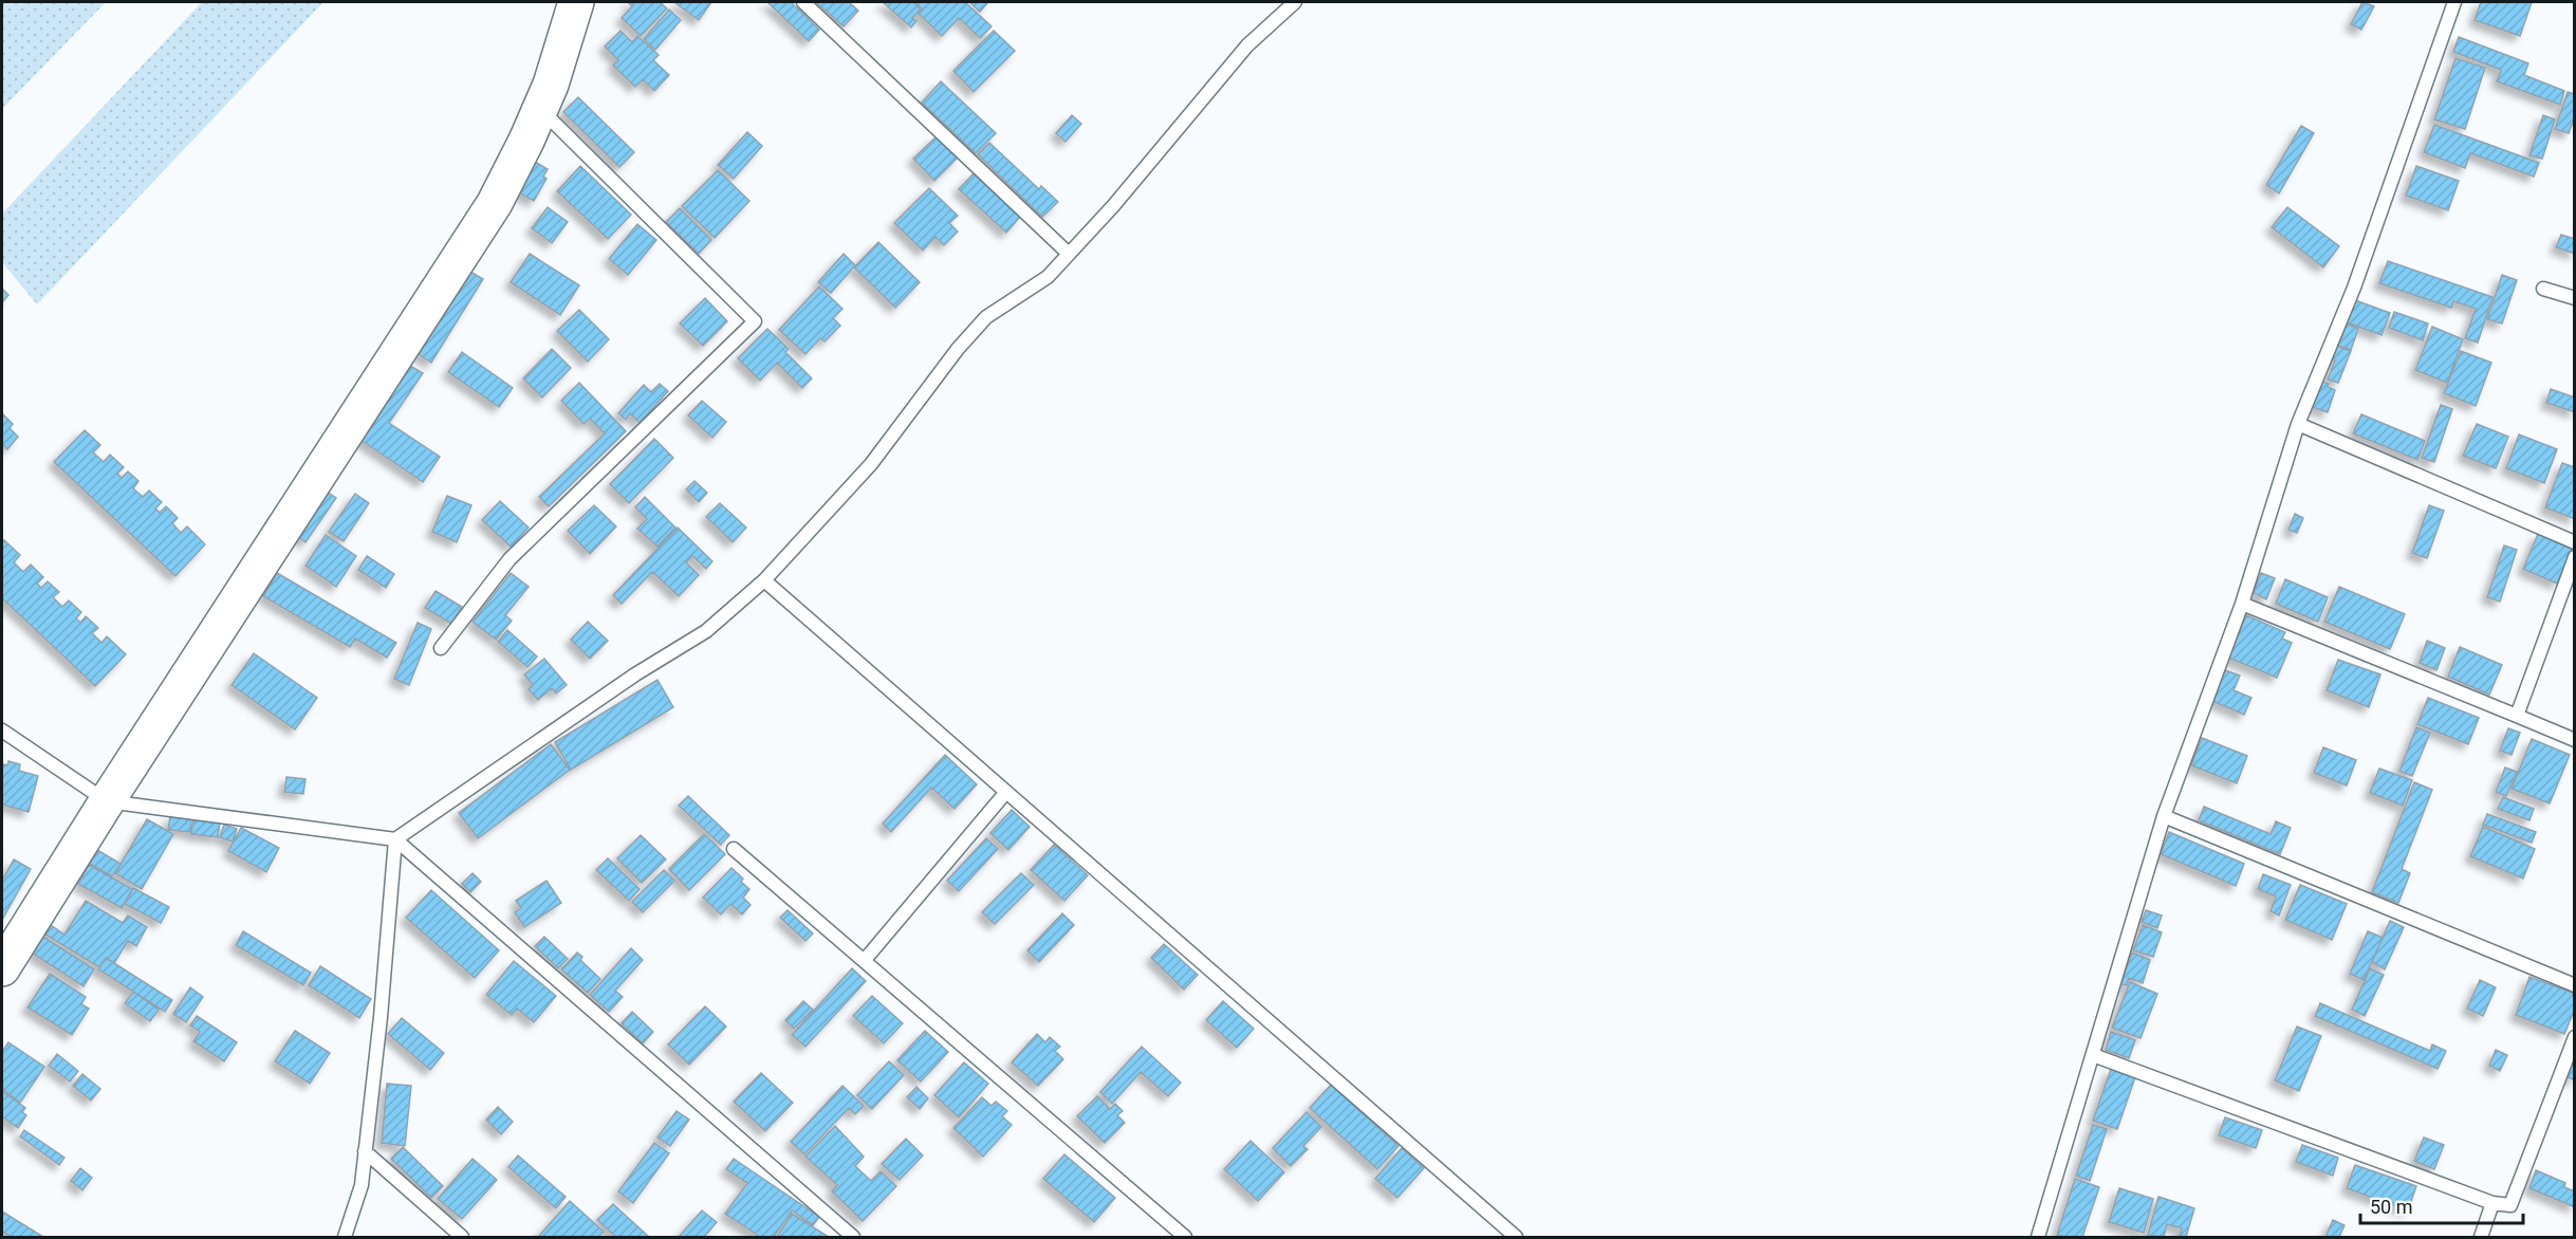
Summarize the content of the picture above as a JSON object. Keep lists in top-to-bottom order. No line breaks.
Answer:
{"scale_bar":"50 m"}
